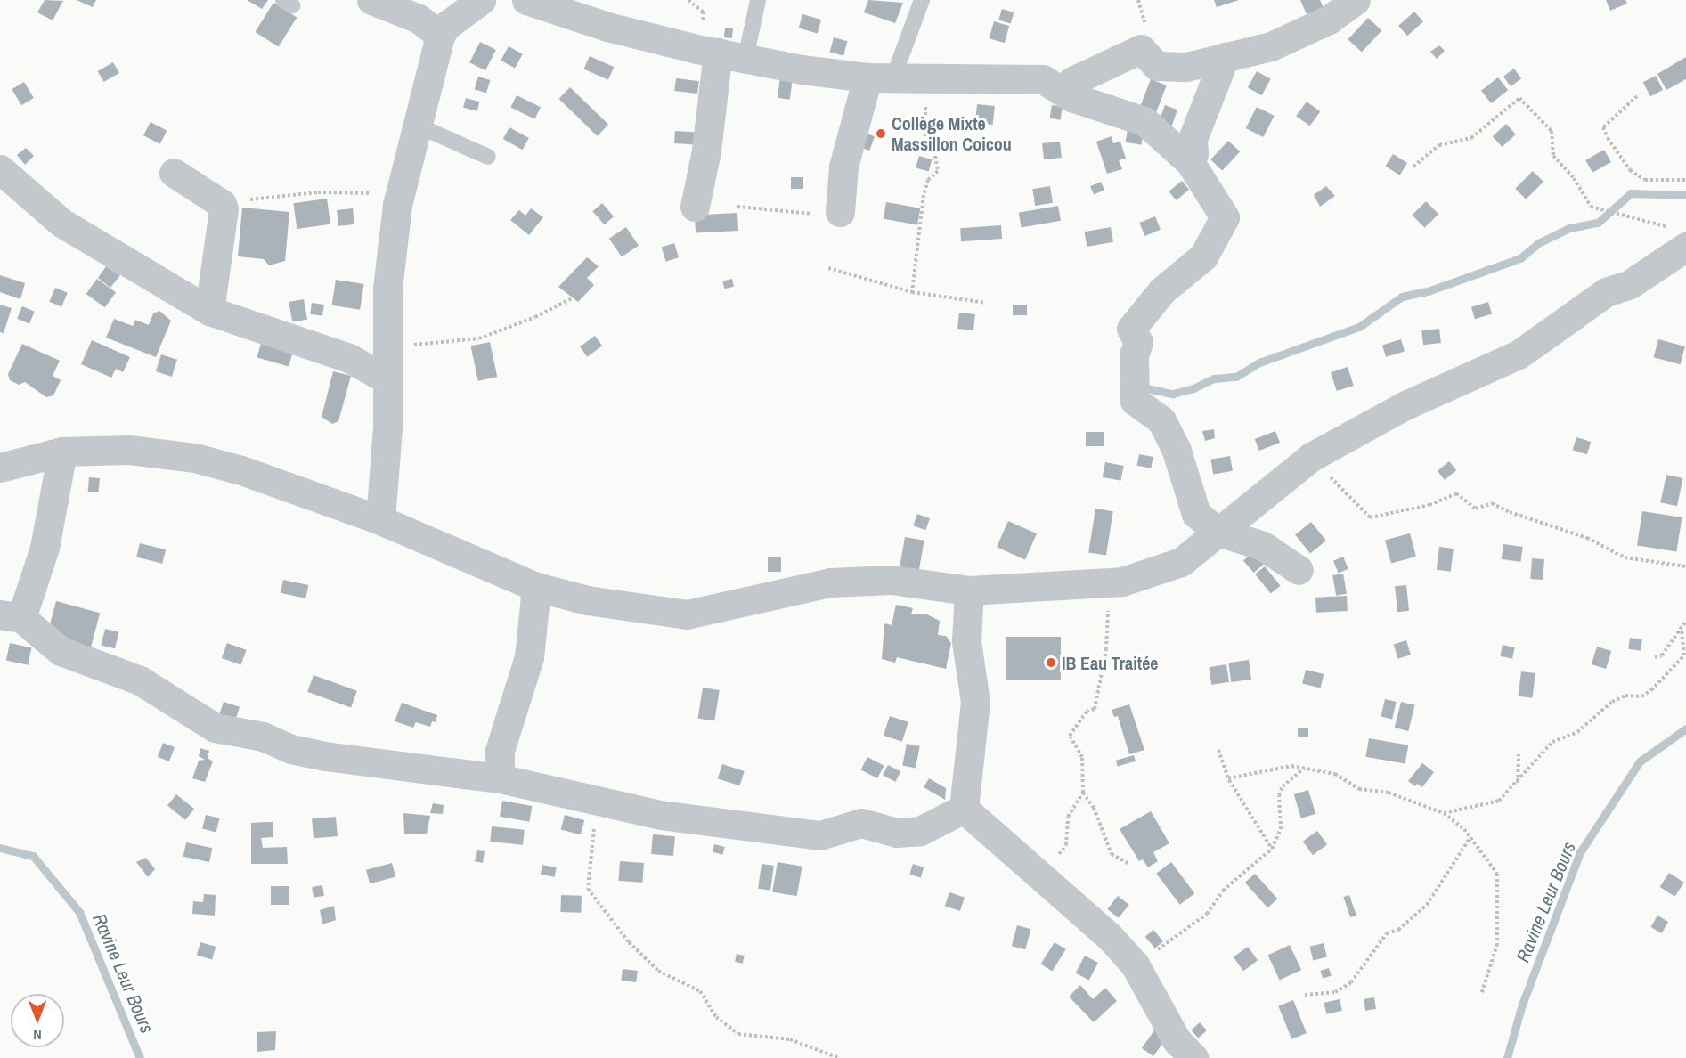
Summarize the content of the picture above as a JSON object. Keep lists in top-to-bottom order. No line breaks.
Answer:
{"water":["Ravine Leur Bours"],"places":["Collège Mixte Massillon Coicou","IB Eau Traitée"],"north":"bottom"}
